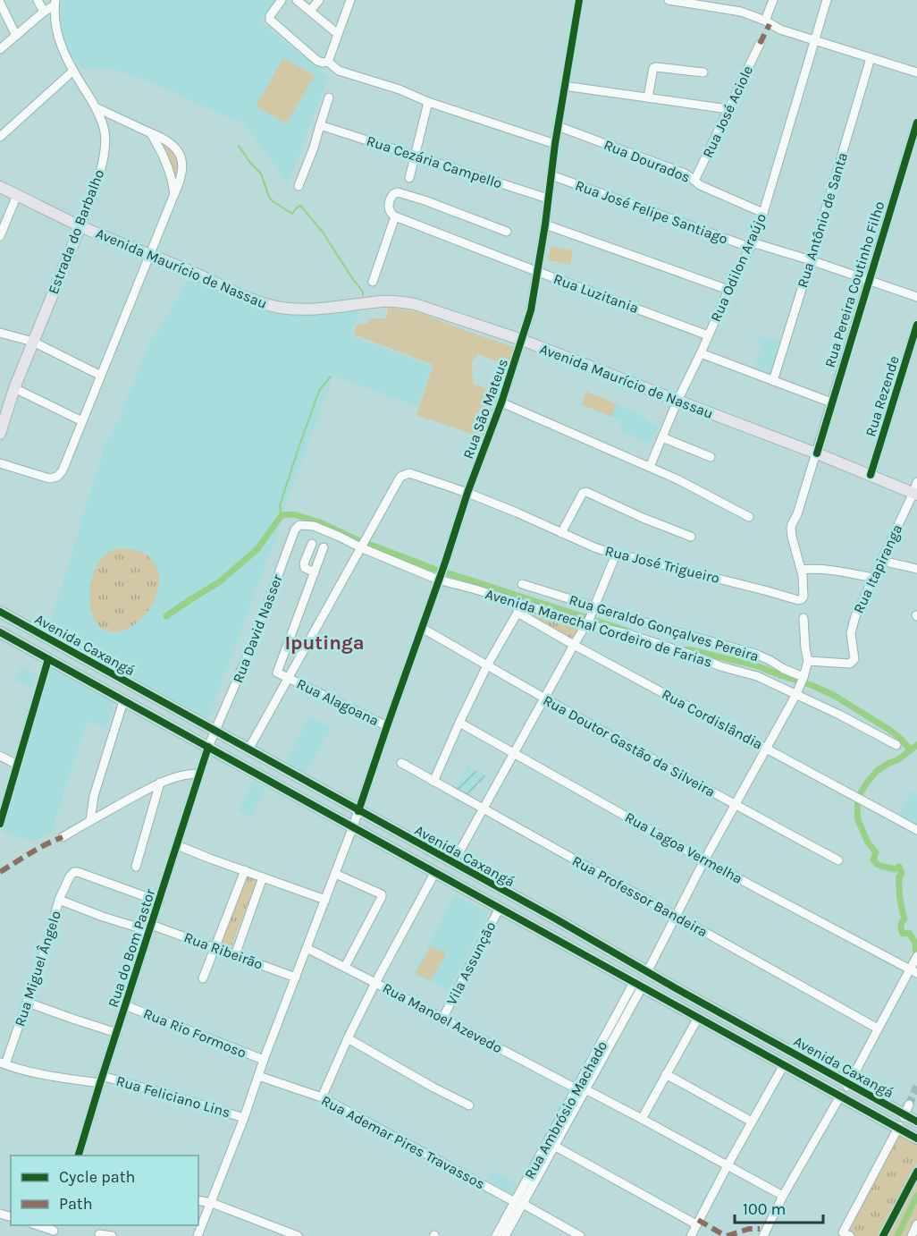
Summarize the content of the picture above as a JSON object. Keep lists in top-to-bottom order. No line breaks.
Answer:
{"streets":{"main road":["Estrada do Barbalho","Avenida Maurício de Nassau","Avenida Caxangá"],"street":["Rua José Aciole","Rua Dourados","Rua Cezária Campello","Rua José Felipe Santiago","Rua Antônio de Santa","Rua Odilon Araújo","Rua Pereira Coutinho Filho","Rua Luzitania","Rua Rezende","Rua São Mateus","Rua José Trigueiro","Rua Itapiranga","Avenida Marechal Cordeiro de Farias","Rua Geraldo Gonçalves Pereira","Rua David Nasser","Rua Alagoana","Rua Cordislândia","Rua Doutor Gastão da Silveira","Rua Lagoa Vermelha","Rua Professor Bandeira","Rua do Bom Pastor","Rua Ribeirão","Vila Assunção","Rua Miguel Ângelo","Rua Manoel Azevedo","Rua Rio Formoso","Rua Feliciano Lins","Rua Ambrósio Machado","Rua Ademar Pires Travassos"]},"crossings":[["Rua José Aciole","Rua Dourados"],["Rua Dourados","Rua Odilon Araújo"],["Rua Dourados","Rua São Mateus"],["Rua Cezária Campello","Rua São Mateus"],["Rua José Felipe Santiago","Rua Antônio de Santa"],["Rua José Felipe Santiago","Rua Odilon Araújo"],["Rua José Felipe Santiago","Rua Pereira Coutinho Filho"],["Rua José Felipe Santiago","Rua São Mateus"],["Estrada do Barbalho","Avenida Maurício de Nassau"],["Rua Odilon Araújo","Avenida Maurício de Nassau"],["Rua Odilon Araújo","Rua Luzitania"],["Avenida Maurício de Nassau","Rua Pereira Coutinho Filho"],["Avenida Maurício de Nassau","Rua Rezende"],["Avenida Maurício de Nassau","Rua São Mateus"],["Avenida Maurício de Nassau","Rua Itapiranga"],["Rua Pereira Coutinho Filho","Rua José Trigueiro"],["Rua Luzitania","Rua São Mateus"],["Rua São Mateus","Rua José Trigueiro"],["Rua São Mateus","Avenida Marechal Cordeiro de Farias"],["Rua São Mateus","Avenida Caxangá"],["Rua São Mateus","Rua Alagoana"],["Rua São Mateus","Rua Doutor Gastão da Silveira"],["Rua São Mateus","Rua Ribeirão"],["Rua São Mateus","Rua Manoel Azevedo"],["Rua São Mateus","Rua Rio Formoso"],["Rua São Mateus","Rua Feliciano Lins"],["Rua São Mateus","Rua Ademar Pires Travassos"],["Rua José Trigueiro","Avenida Marechal Cordeiro de Farias"],["Avenida Marechal Cordeiro de Farias","Rua David Nasser"],["Rua David Nasser","Avenida Caxangá"],["Rua David Nasser","Rua do Bom Pastor"],["Avenida Caxangá","Rua do Bom Pastor"],["Avenida Caxangá","Vila Assunção"],["Avenida Caxangá","Rua Ambrósio Machado"],["Rua do Bom Pastor","Rua Ribeirão"],["Rua do Bom Pastor","Rua Miguel Ângelo"],["Rua do Bom Pastor","Rua Rio Formoso"],["Rua do Bom Pastor","Rua Feliciano Lins"],["Rua Ribeirão","Rua Miguel Ângelo"],["Vila Assunção","Rua Manoel Azevedo"],["Rua Miguel Ângelo","Rua Feliciano Lins"],["Rua Manoel Azevedo","Rua Ambrósio Machado"],["Rua Ambrósio Machado","Rua Ademar Pires Travassos"]],"districts":["Iputinga"],"legend":["Cycle path","Path"],"scale_bar":"100 m"}
